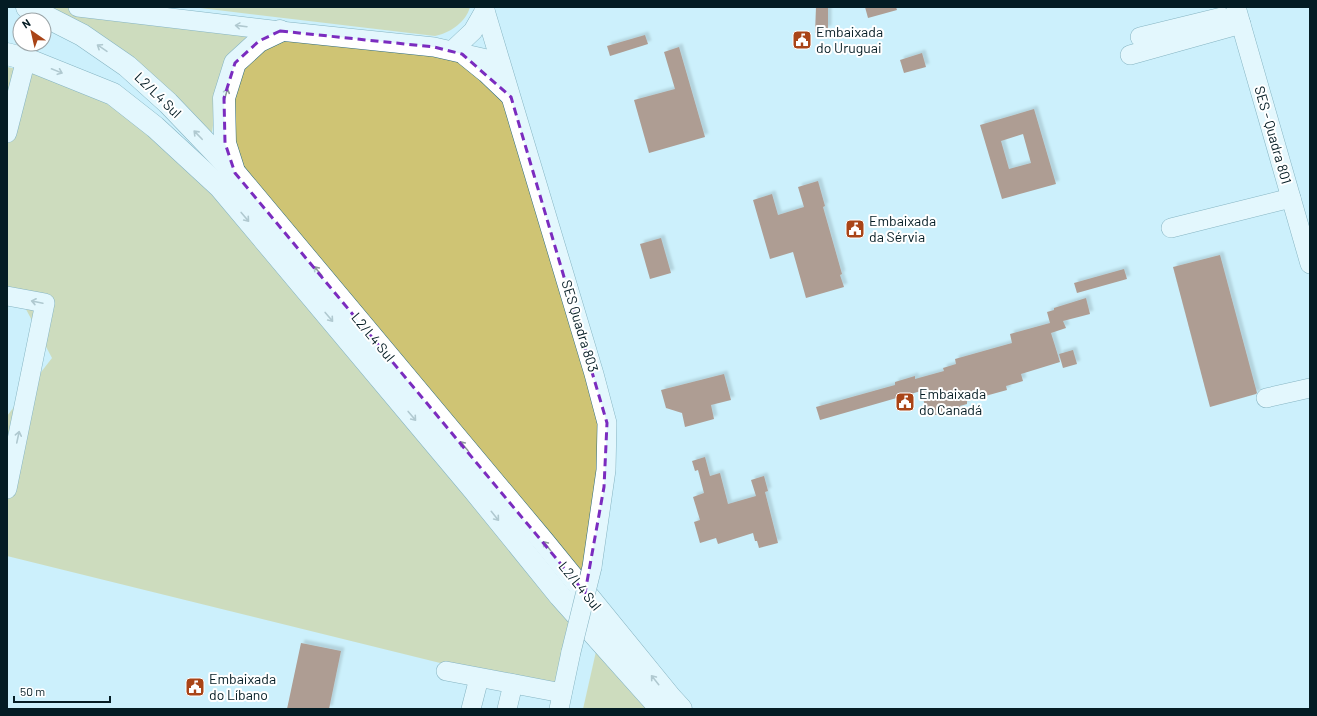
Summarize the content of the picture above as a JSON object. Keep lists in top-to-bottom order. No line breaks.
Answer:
{"streets":{"main road":["L2/L4 Sul"],"street":["SES - Quadra 801","SES Quadra 803"]},"places":{"public building":["Embaixada do Uruguai","Embaixada da Sérvia","Embaixada do Canadá","Embaixada do Líbano"]},"scale_bar":"50 m","north":"top left"}
